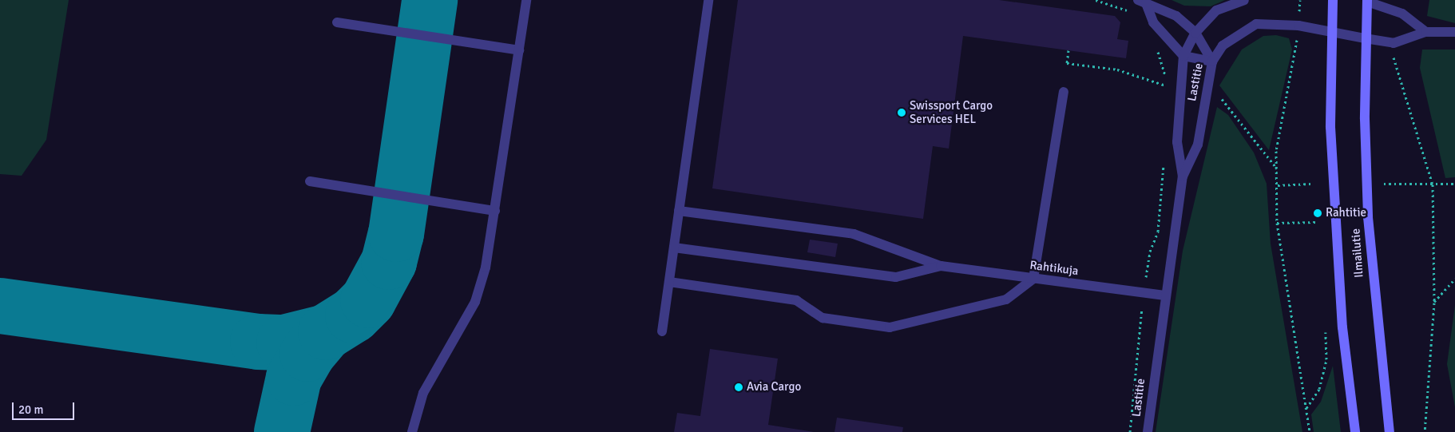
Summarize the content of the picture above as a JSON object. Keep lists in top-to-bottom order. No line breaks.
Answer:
{"streets":{"main road":["Ilmailutie"],"street":["Lastitie","Rahtikuja"]},"crossings":[["Lastitie","Ilmailutie"],["Lastitie","Rahtikuja"]],"places":["Swissport Cargo Services HEL","Rahtitie","Avia Cargo"],"scale_bar":"20 m"}
